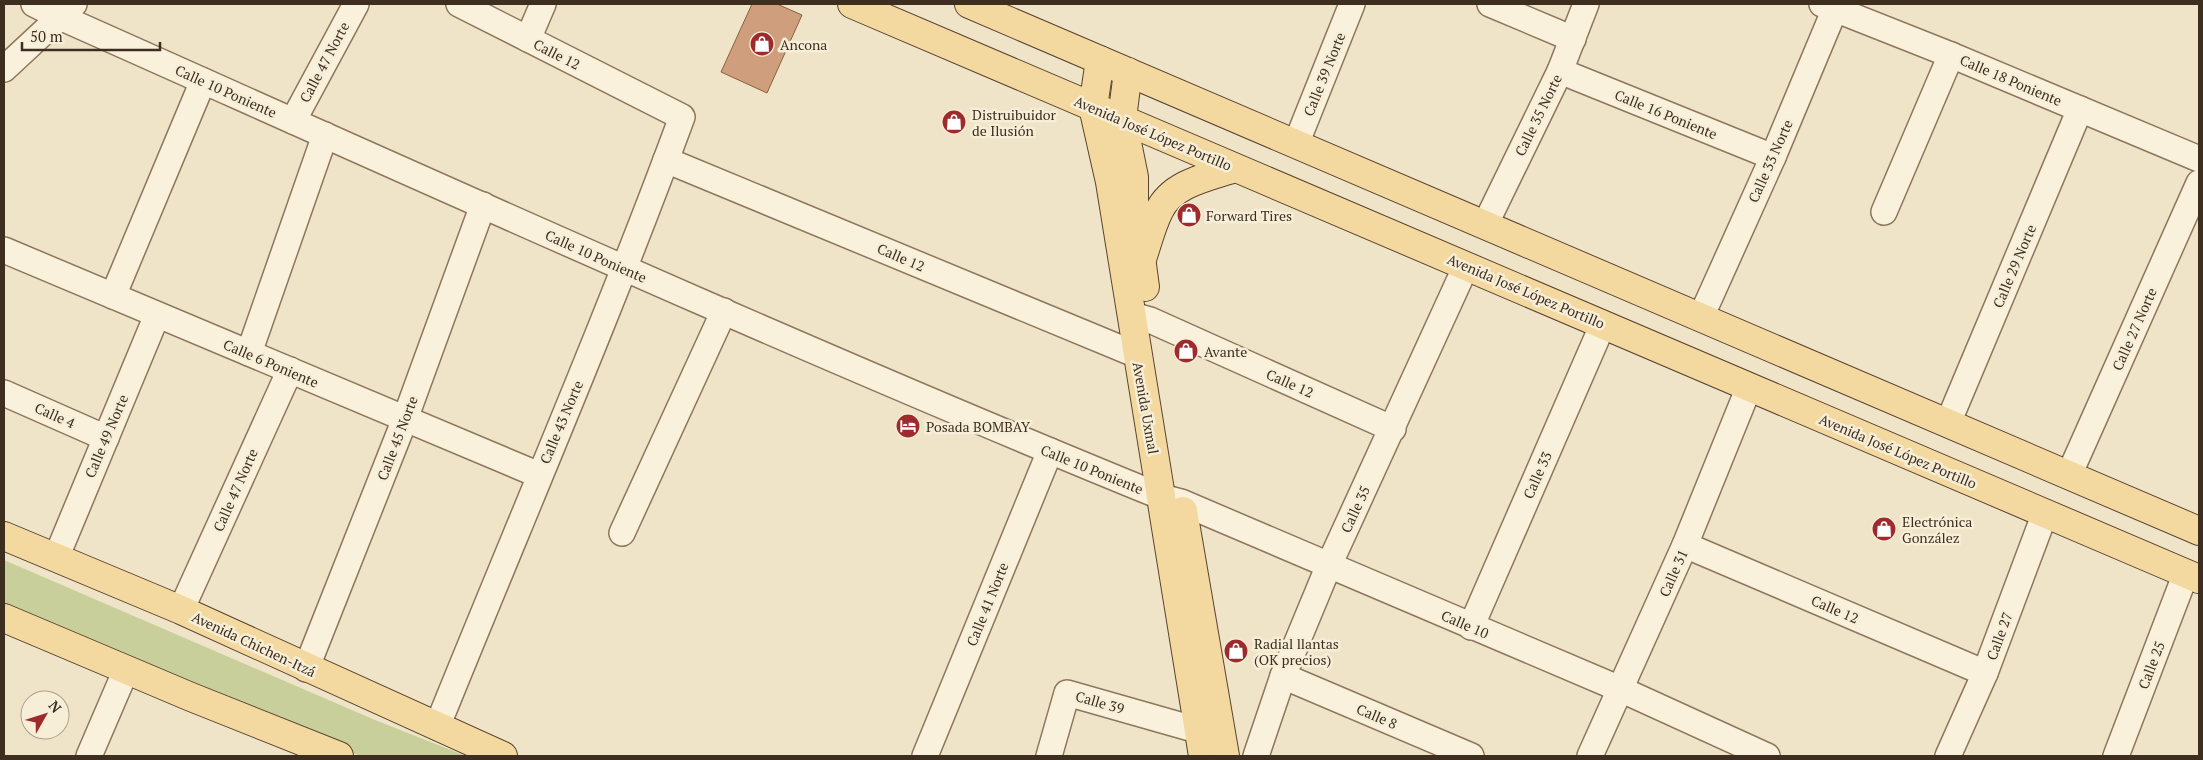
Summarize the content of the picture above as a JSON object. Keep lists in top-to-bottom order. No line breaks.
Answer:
{"streets":{"main road":["Avenida José López Portillo","Avenida Uxmal","Avenida Chichen-Itzá"],"street":["Calle 12","Calle 47 Norte","Calle 39 Norte","Calle 18 Poniente","Calle 10 Poniente","Calle 16 Poniente","Calle 35 Norte","Calle 33 Norte","Calle 29 Norte","Calle 27 Norte","Calle 6 Poniente","Calle 4","Calle 43 Norte","Calle 49 Norte","Calle 45 Norte","Calle 33","Calle 35","Calle 31","Calle 41 Norte","Calle 10","Calle 27","Calle 25","Calle 39","Calle 8"]},"crossings":[["Calle 12","Avenida Uxmal"],["Calle 12","Calle 43 Norte"],["Calle 12","Calle 35"],["Calle 12","Calle 31"],["Calle 12","Calle 27"],["Calle 47 Norte","Calle 10 Poniente"],["Calle 47 Norte","Calle 6 Poniente"],["Calle 47 Norte","Avenida Chichen-Itzá"],["Calle 18 Poniente","Calle 33 Norte"],["Calle 18 Poniente","Calle 29 Norte"],["Calle 10 Poniente","Avenida Uxmal"],["Calle 10 Poniente","Calle 43 Norte"],["Calle 10 Poniente","Calle 45 Norte"],["Calle 10 Poniente","Calle 41 Norte"],["Calle 10 Poniente","Calle 10"],["Calle 16 Poniente","Calle 35 Norte"],["Calle 16 Poniente","Calle 33 Norte"],["Avenida José López Portillo","Avenida Uxmal"],["Avenida José López Portillo","Calle 33"],["Avenida José López Portillo","Calle 35"],["Avenida José López Portillo","Calle 31"],["Avenida José López Portillo","Calle 27"],["Avenida José López Portillo","Calle 25"],["Calle 6 Poniente","Calle 43 Norte"],["Calle 6 Poniente","Calle 49 Norte"],["Calle 6 Poniente","Calle 45 Norte"],["Avenida Uxmal","Calle 10"],["Avenida Uxmal","Calle 39"],["Calle 4","Calle 49 Norte"],["Calle 43 Norte","Avenida Chichen-Itzá"],["Calle 49 Norte","Avenida Chichen-Itzá"],["Calle 45 Norte","Avenida Chichen-Itzá"],["Calle 33","Calle 10"],["Calle 35","Calle 10"],["Calle 35","Calle 8"],["Calle 31","Calle 10"]],"places":{"shop":["Ancona","Distruibuidor de Ilusión","Forward Tires","Avante","Electrónica González","Radial llantas (OK precios)"],"hotel":["Posada BOMBAY"]},"scale_bar":"50 m","north":"top right"}
